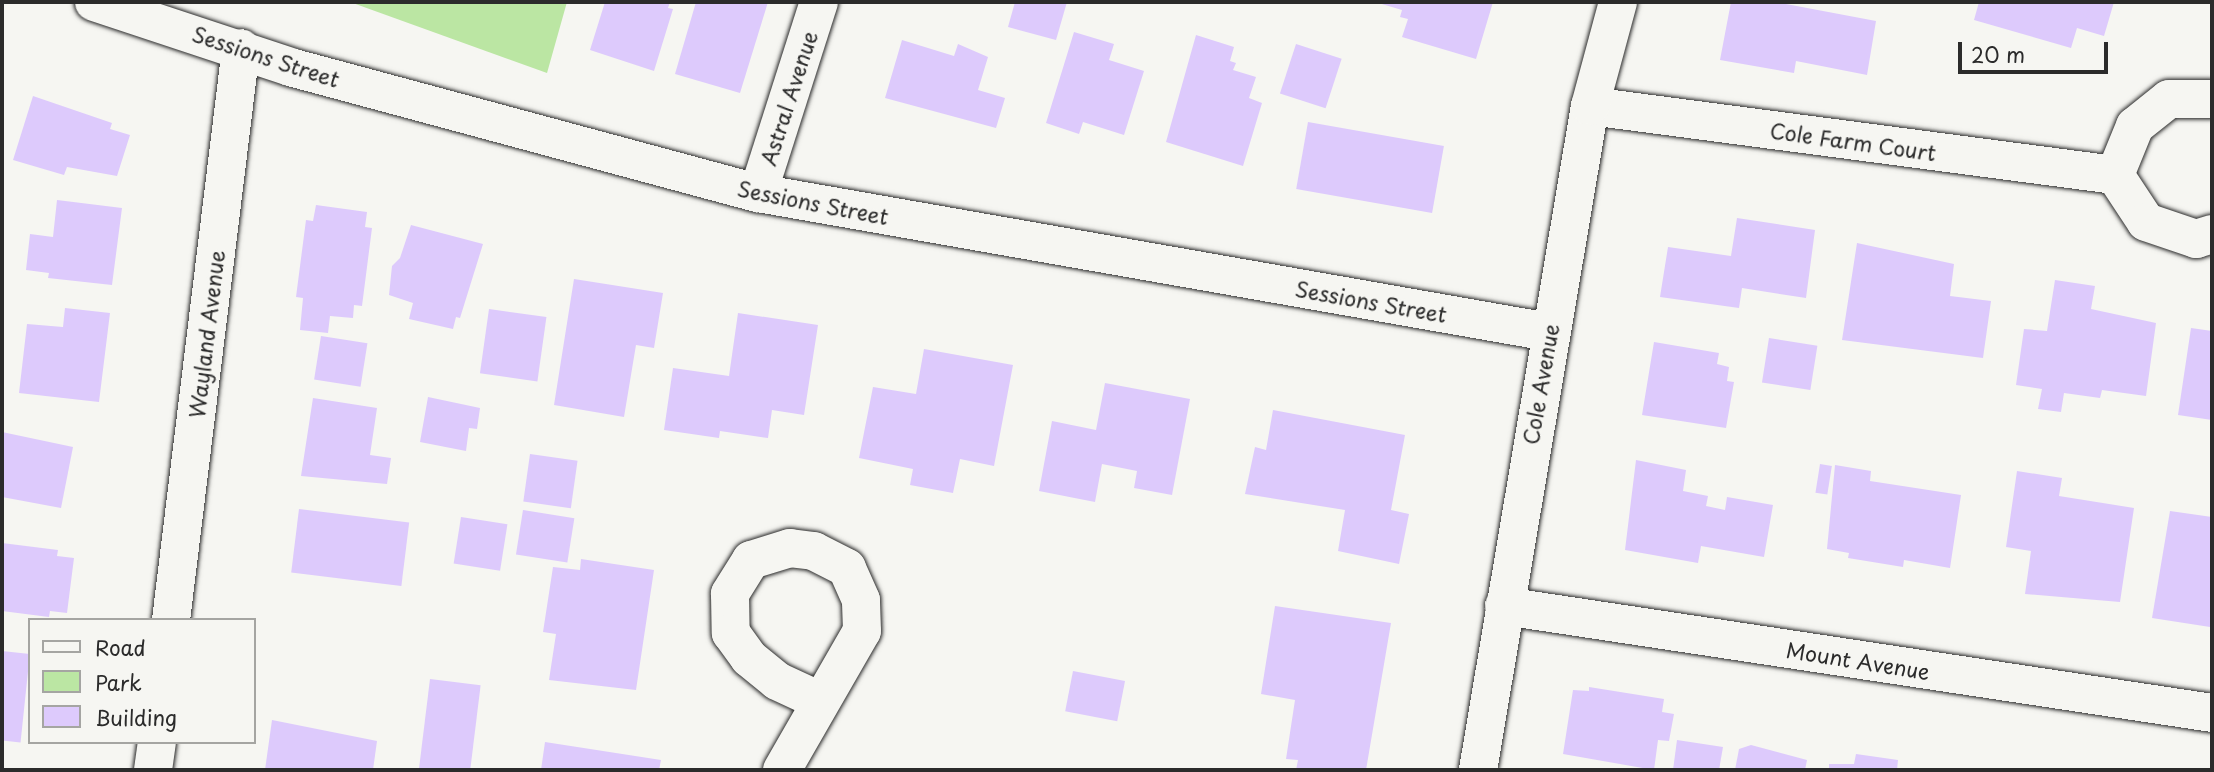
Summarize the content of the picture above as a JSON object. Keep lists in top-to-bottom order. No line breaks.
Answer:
{"streets":{"street":["Sessions Street","Astral Avenue","Cole Farm Court","Wayland Avenue","Cole Avenue","Mount Avenue"]},"crossings":[["Sessions Street","Astral Avenue"],["Sessions Street","Wayland Avenue"],["Sessions Street","Cole Avenue"],["Cole Farm Court","Cole Avenue"],["Cole Avenue","Mount Avenue"]],"legend":["Road","Park","Building"],"scale_bar":"20 m"}
